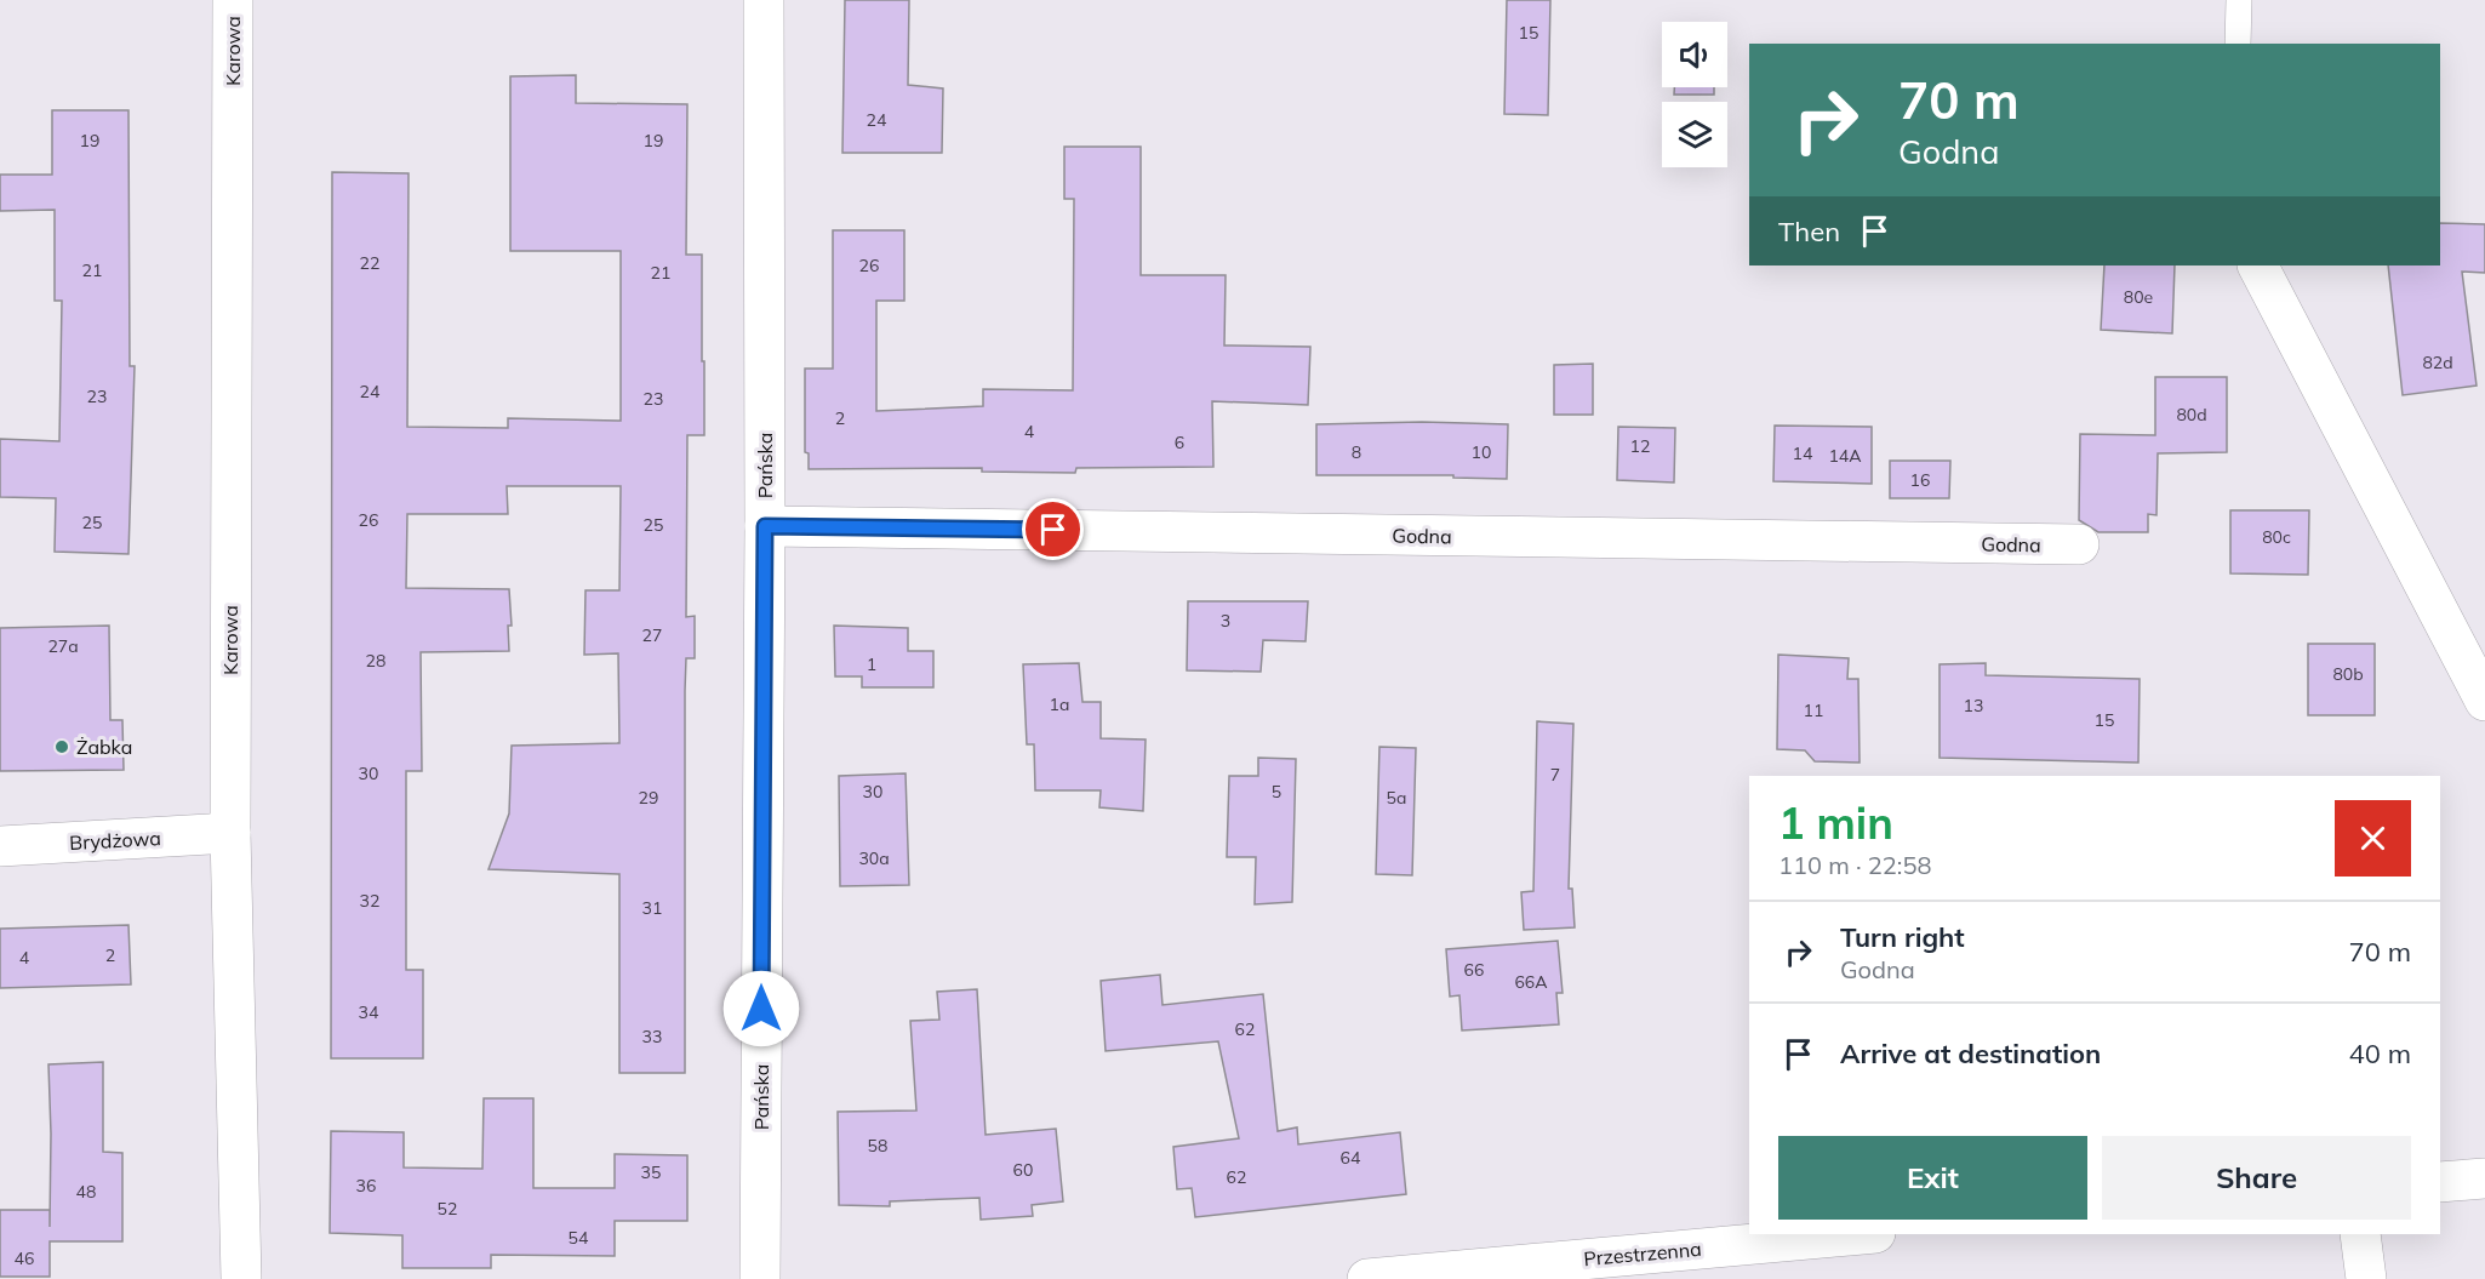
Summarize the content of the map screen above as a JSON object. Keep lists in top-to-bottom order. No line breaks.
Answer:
{"streets":{"street":["Karowa","Pańska","Godna","Brydżowa","Przestrzenna"]},"crossings":[["Karowa","Brydżowa"],["Pańska","Godna"]],"places":["Żabka"],"house_numbers":["15","24","19","19","22","26","21","21","80e","82d","24","23","23","80d","2","4","6","12","8","10","14","14A","16","26","25","25","80c","3","27","27a","28","1","80b","1a","13","11","15","30","7","30","5","29","5a","30a","32","31","2","4","66","66A","34","62","33","58","64","60","35","62","36","48","52","54","46"],"page":{"turn":["70 m","Godna"],"then":"Then","heading":["1 min","110 m · 22:58"],"list":[{"name":"Turn right","note":"Godna","value":"70 m"},{"name":"Arrive at destination","value":"40 m"}],"buttons":["Exit","Share"]}}
